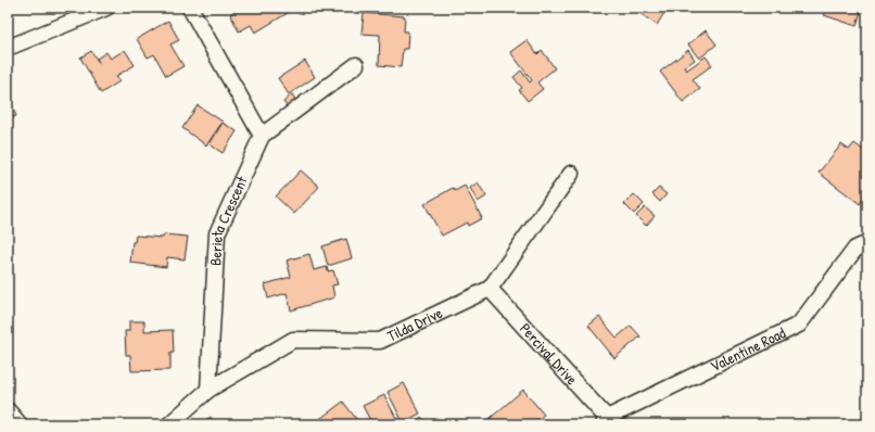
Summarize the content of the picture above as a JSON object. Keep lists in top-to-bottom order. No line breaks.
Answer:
{"streets":{"street":["Berieta Crescent","Tilda Drive","Valentine Road","Percival Drive"]},"crossings":[["Berieta Crescent","Tilda Drive"],["Tilda Drive","Percival Drive"],["Valentine Road","Percival Drive"]]}
